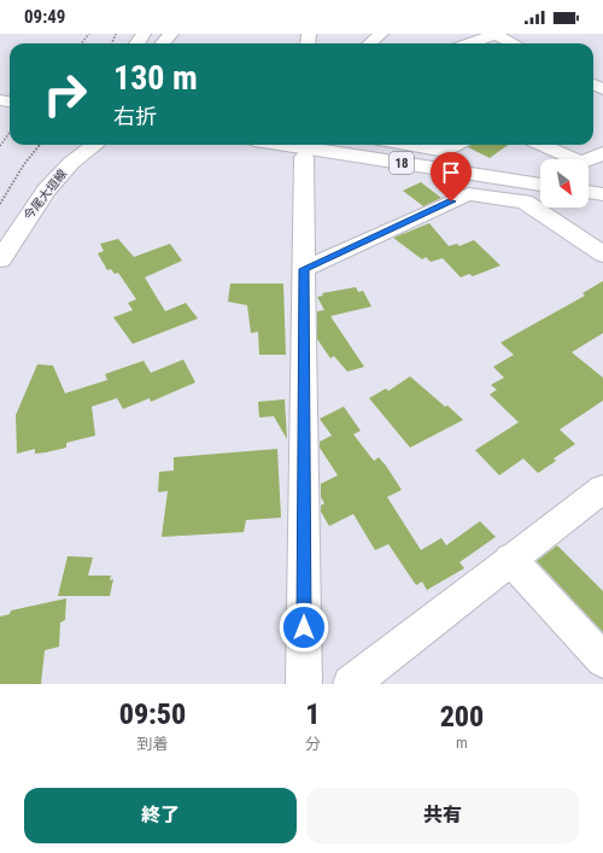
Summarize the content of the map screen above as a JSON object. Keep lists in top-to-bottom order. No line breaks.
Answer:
{"streets":{"main road":["18","今尾大垣線"]},"north":"bottom right","page":{"status":"09:49","turn":["130 m","右折"],"eta":["09:50","到着","1","分","200","m"],"buttons":["終了","共有"]}}
